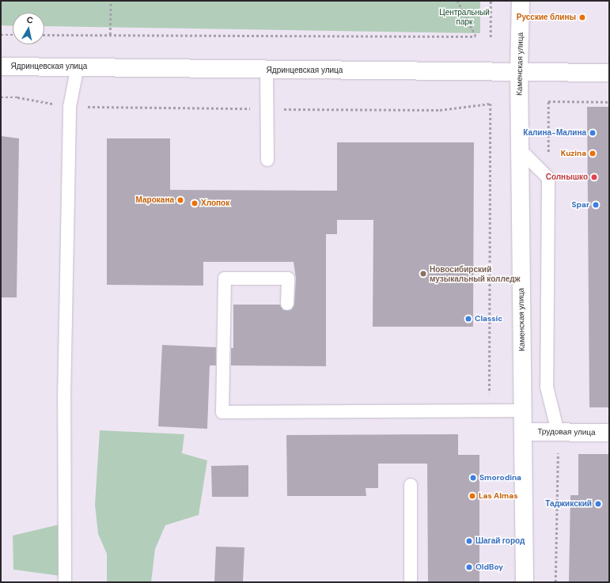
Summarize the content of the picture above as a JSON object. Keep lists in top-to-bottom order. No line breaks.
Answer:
{"streets":{"street":["Каменская улица","Ядринцевская улица","Трудовая улица"]},"crossings":[["Каменская улица","Ядринцевская улица"],["Каменская улица","Трудовая улица"]],"parks":["Центральный парк"],"places":["Русские блины","Калина-Малина","Kuzina","Солнышко","Марокана","Хлопок","Spar","Новосибирский музыкальный колледж","Classic","Smorodina","Las Almas","Таджикский","Шагай город","OldBoy"],"north":"top"}
